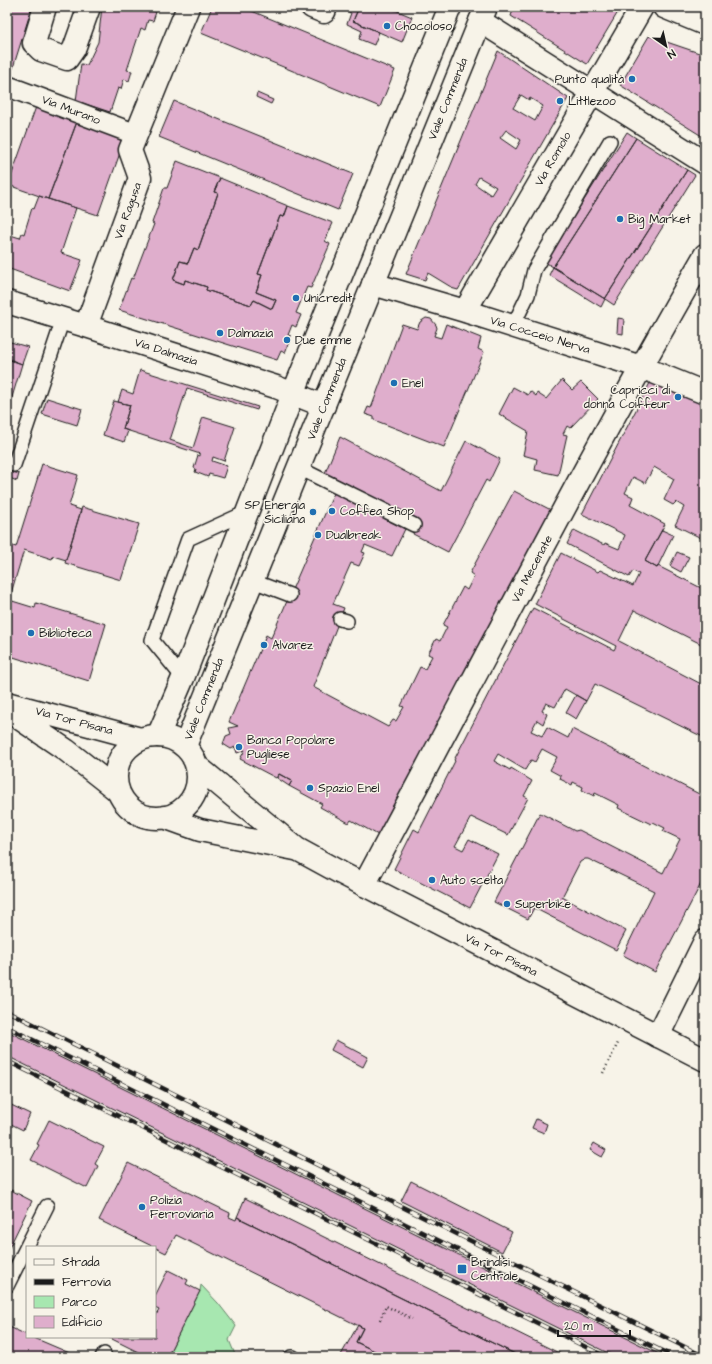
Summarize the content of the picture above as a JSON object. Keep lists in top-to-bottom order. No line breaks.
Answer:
{"streets":{"street":["Viale Commenda","Via Murano","Via Romolo","Via Ragusa","Via Cocceio Nerva","Via Dalmazia","Via Mecenate","Via Tor Pisana"]},"crossings":[["Viale Commenda","Via Cocceio Nerva"],["Viale Commenda","Via Dalmazia"],["Viale Commenda","Via Tor Pisana"],["Via Murano","Via Ragusa"],["Via Romolo","Via Cocceio Nerva"],["Via Ragusa","Via Dalmazia"],["Via Cocceio Nerva","Via Mecenate"],["Via Mecenate","Via Tor Pisana"]],"places":{"other":["Chocoloso","Punto qualità","Littlezoo","Big Market","Unicredit","Dalmazia","Due emme","Enel","Capricci di donna Coiffeur","Coffea Shop","SP Energia Siciliana","Dualbreak","Biblioteca","Alvarez","Banca Popolare Pugliese","Spazio Enel","Auto scelta","Superbike","Polizia Ferroviaria"],"transit":["Brindisi Centrale"]},"legend":["Strada","Ferrovia","Parco","Edificio"],"scale_bar":"20 m","north":"bottom right"}
